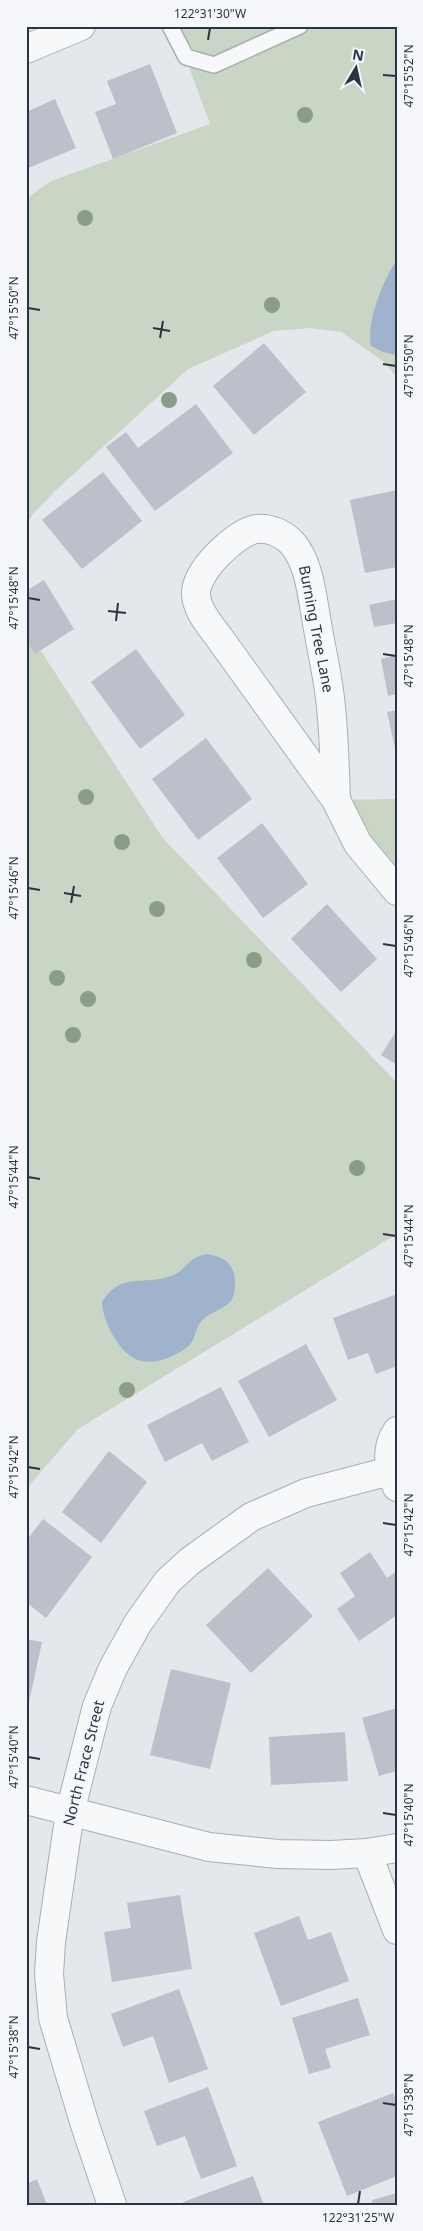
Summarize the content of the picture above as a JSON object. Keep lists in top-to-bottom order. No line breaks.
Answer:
{"streets":{"street":["Burning Tree Lane","North Frace Street"]},"north":"top","coordinates":["122°31'30\"W","47°15'52\"N","47°15'50\"N","47°15'48\"N","47°15'46\"N","47°15'44\"N","47°15'42\"N","47°15'40\"N","47°15'38\"N","122°31'25\"W"]}
